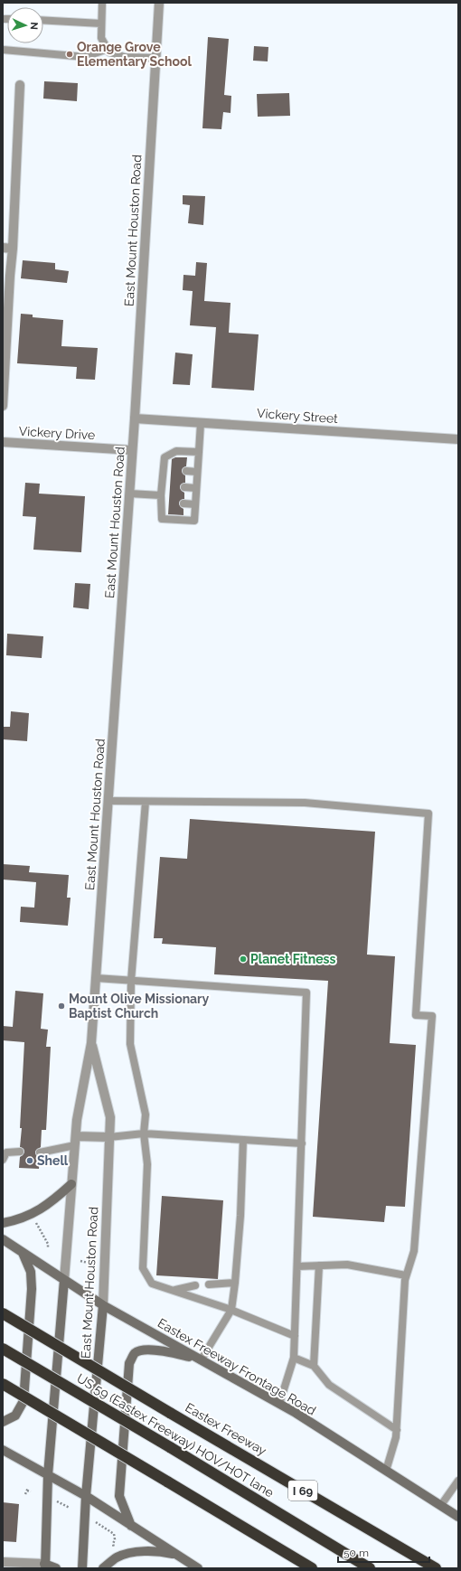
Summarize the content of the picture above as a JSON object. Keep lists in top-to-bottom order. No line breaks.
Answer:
{"streets":{"highway":["Eastex Freeway","US 59 (Eastex Freeway) HOV/HOT lane","I 69"],"main road":["East Mount Houston Road","Eastex Freeway Frontage Road"],"street":["Vickery Street","Vickery Drive"]},"crossings":[["East Mount Houston Road","Vickery Street"],["East Mount Houston Road","Vickery Drive"],["East Mount Houston Road","Eastex Freeway Frontage Road"]],"places":["Orange Grove Elementary School","Planet Fitness","Mount Olive Missionary Baptist Church","Shell"],"scale_bar":"50 m","north":"right"}
